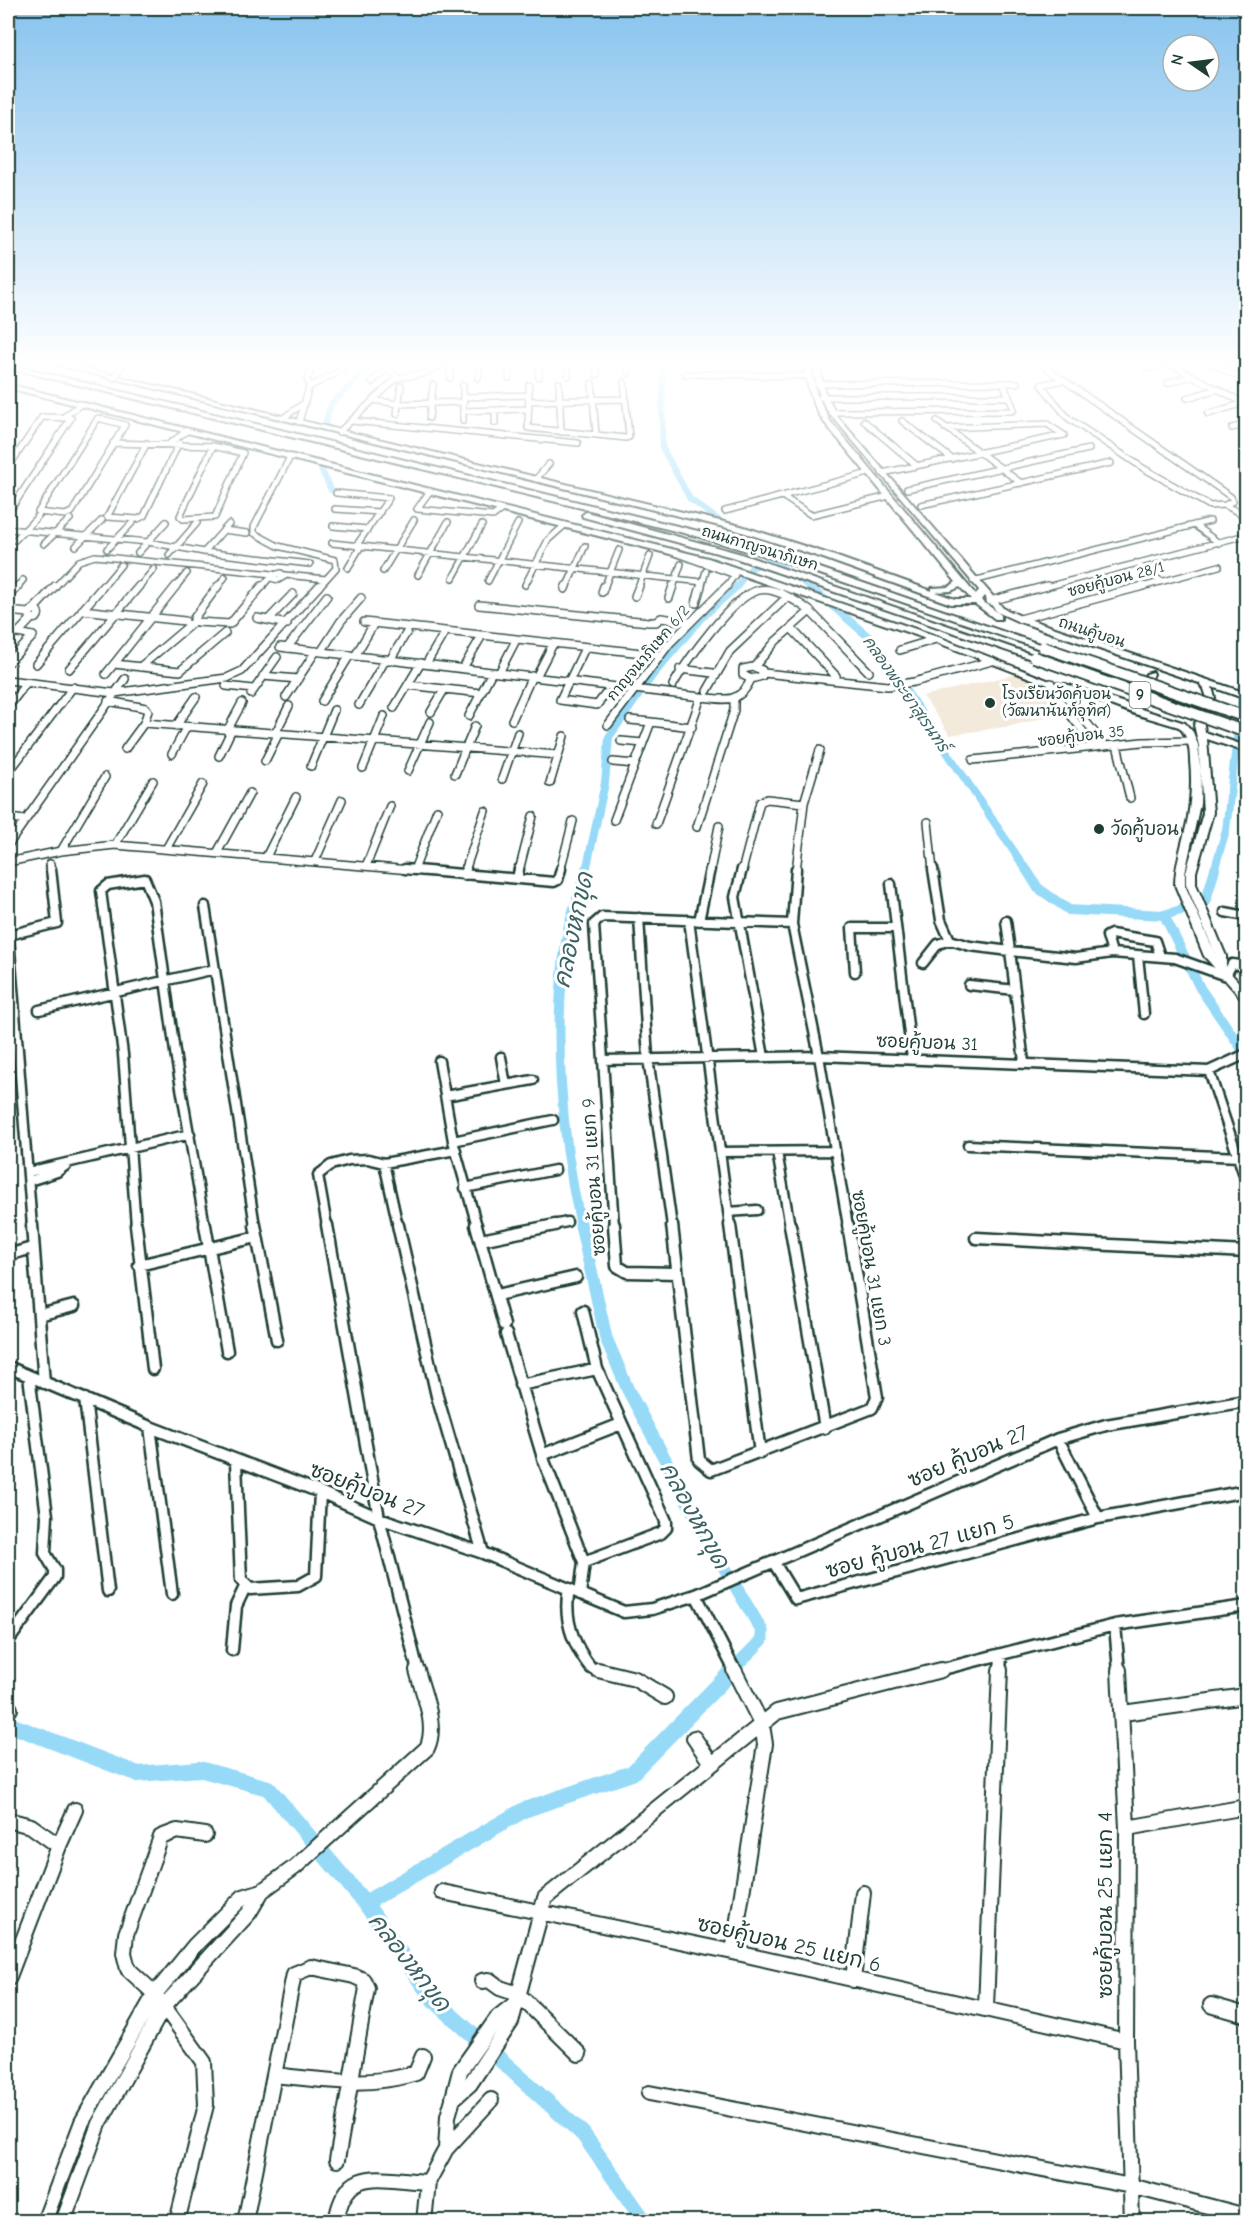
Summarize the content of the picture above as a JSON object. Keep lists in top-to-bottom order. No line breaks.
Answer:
{"streets":{"highway":["ถนนกาญจนาภิเษก","9"],"main road":["ถนนคู้บอน"],"street":["ซอยคู้บอน 28/1","กาญจนาภิเษก 6/2","ซอยคู้บอน 35","ซอยคู้บอน 31","ซอยคู้บอน 31 แยก 9","ซอยคู้บอน 31 แยก 3","ซอย คู้บอน 27","ซอยคู้บอน 27","ซอย คู้บอน 27 แยก 5","ซอยคู้บอน 25 แยก 4","ซอยคู้บอน 25 แยก 6"]},"crossings":[["ซอยคู้บอน 28/1","ถนนคู้บอน"],["ซอยคู้บอน 31","ซอยคู้บอน 31 แยก 9"],["ซอยคู้บอน 31","ซอยคู้บอน 31 แยก 3"],["ซอยคู้บอน 31 แยก 9","ซอยคู้บอน 31 แยก 3"],["ซอย คู้บอน 27","ซอยคู้บอน 27"],["ซอย คู้บอน 27","ซอย คู้บอน 27 แยก 5"],["ซอยคู้บอน 25 แยก 4","ซอยคู้บอน 25 แยก 6"]],"water":["คลองพระยาสุเรนทร์","คลองหกขุด"],"places":["โรงเรียนวัดคู้บอน (วัฒนานันท์อุทิศ)","วัดคู้บอน"],"north":"left"}
